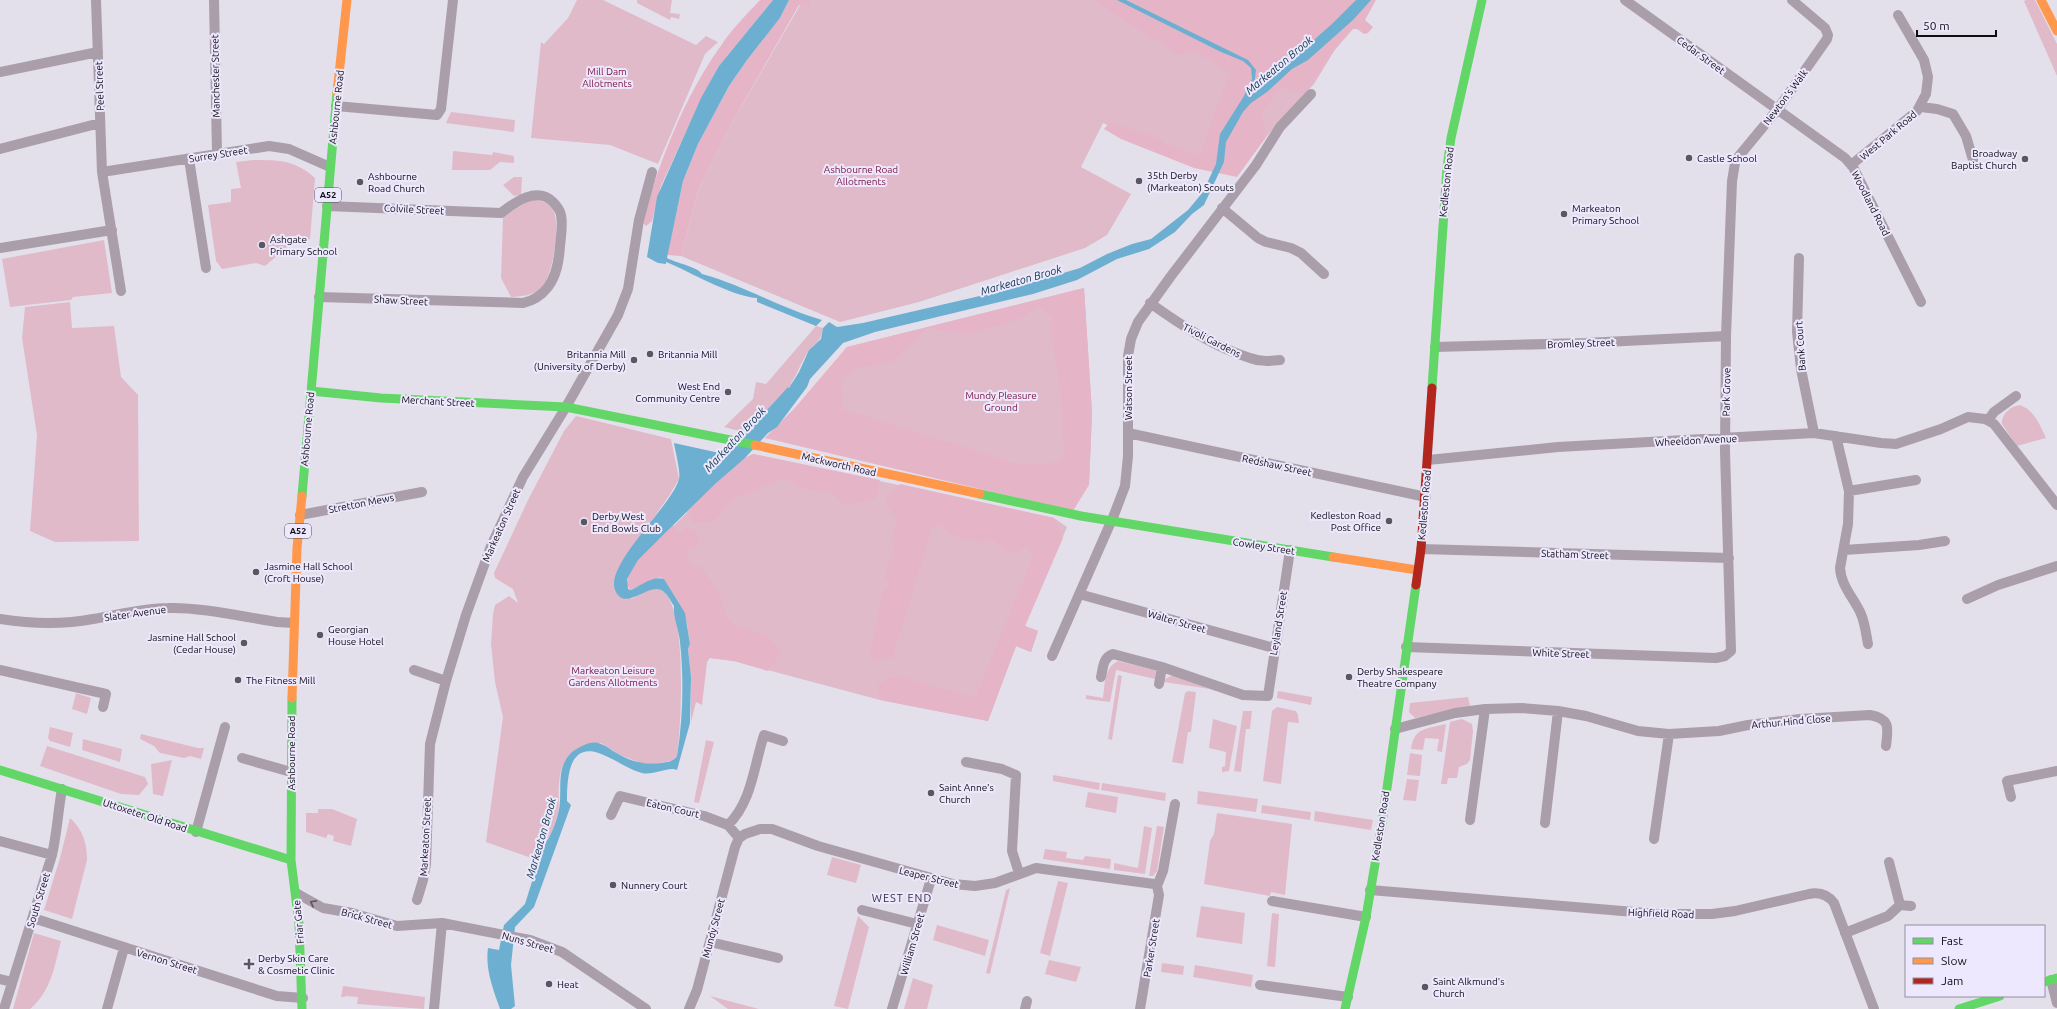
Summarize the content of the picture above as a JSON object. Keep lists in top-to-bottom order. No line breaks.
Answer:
{"streets":{"street":["Cedar Street","Manchester Street","Peel Street","Newton's Walk","Ashbourne Road","West Park Road","Surrey Street","Kedleston Road","A52","Woodland Road","Colvile Street","Shaw Street","Tivoli Gardens","Bromley Street","Bank Court","Watson Street","Park Grove","Merchant Street","Wheeldon Avenue","Mackworth Road","Redshaw Street","Stretton Mews","Markeaton Street","Cowley Street","Statham Street","Slater Avenue","Walter Street","Leyland Street","White Street","Arthur Hind Close","Eaton Court","Uttoxeter Old Road","Leaper Street","South Street","Highfield Road","Brick Street","Friar Gate","Mundy Street","Nuns Street","William Street","Parker Street","Vernon Street"]},"crossings":[["Cedar Street","Newton's Walk"],["Cedar Street","Woodland Road"],["Manchester Street","Surrey Street"],["Peel Street","Surrey Street"],["Newton's Walk","Woodland Road"],["Newton's Walk","Park Grove"],["Ashbourne Road","Surrey Street"],["Ashbourne Road","Colvile Street"],["Ashbourne Road","Shaw Street"],["Ashbourne Road","Merchant Street"],["Ashbourne Road","Stretton Mews"],["Ashbourne Road","Slater Avenue"],["Ashbourne Road","Uttoxeter Old Road"],["Ashbourne Road","Friar Gate"],["West Park Road","Woodland Road"],["Kedleston Road","Bromley Street"],["Kedleston Road","Wheeldon Avenue"],["Kedleston Road","Redshaw Street"],["Kedleston Road","Cowley Street"],["Kedleston Road","Statham Street"],["Kedleston Road","White Street"],["Kedleston Road","Arthur Hind Close"],["Kedleston Road","Highfield Road"],["Colvile Street","Shaw Street"],["Tivoli Gardens","Watson Street"],["Bromley Street","Park Grove"],["Bank Court","Wheeldon Avenue"],["Watson Street","Mackworth Road"],["Watson Street","Redshaw Street"],["Watson Street","Cowley Street"],["Watson Street","Walter Street"],["Park Grove","Wheeldon Avenue"],["Park Grove","Statham Street"],["Park Grove","White Street"],["Merchant Street","Mackworth Road"],["Merchant Street","Markeaton Street"],["Mackworth Road","Markeaton Street"],["Mackworth Road","Cowley Street"],["Cowley Street","Leyland Street"],["Walter Street","Leyland Street"],["Eaton Court","Leaper Street"],["Eaton Court","Mundy Street"],["Uttoxeter Old Road","South Street"],["Uttoxeter Old Road","Friar Gate"],["Leaper Street","Mundy Street"],["Leaper Street","William Street"],["Leaper Street","Parker Street"],["South Street","Vernon Street"],["Brick Street","Friar Gate"],["Brick Street","Nuns Street"],["Friar Gate","Vernon Street"]],"one_way":["Brick Street"],"districts":["WEST END"],"water":["Markeaton Brook"],"parks":["Mill Dam Allotments","Ashbourne Road Allotments","Mundy Pleasure Ground","Markeaton Leisure Gardens Allotments"],"places":{"other":["Castle School","Broadway Baptist Church","35th Derby (Markeaton) Scouts","Ashbourne Road Church","Markeaton Primary School","Ashgate Primary School","Britannia Mill","Britannia Mill (University of Derby)","West End Community Centre","Kedleston Road Post Office","Derby West End Bowls Club","Jasmine Hall School (Croft House)","Georgian House Hotel","Jasmine Hall School (Cedar House)","Derby Shakespeare Theatre Company","The Fitness Mill","Saint Anne's Church","Nunnery Court","Heat","Saint Alkmund's Church"],"health":["Derby Skin Care & Cosmetic Clinic"]},"legend":["Fast","Slow","Jam"],"scale_bar":"50 m"}
